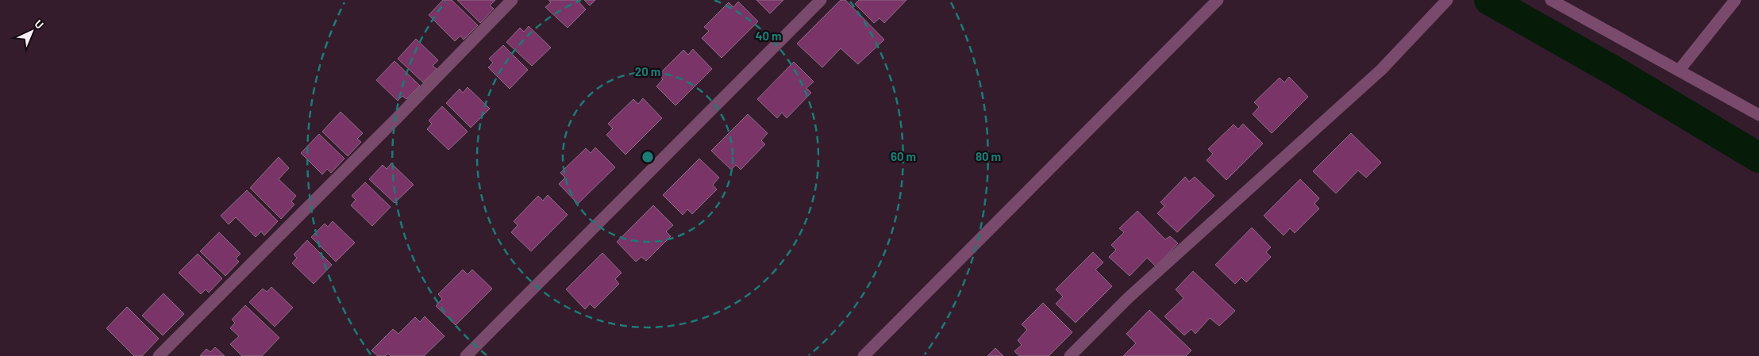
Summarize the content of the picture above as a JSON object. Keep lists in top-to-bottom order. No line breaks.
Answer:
{"north":"top right","rings":["40 m","20 m","60 m","80 m"]}
